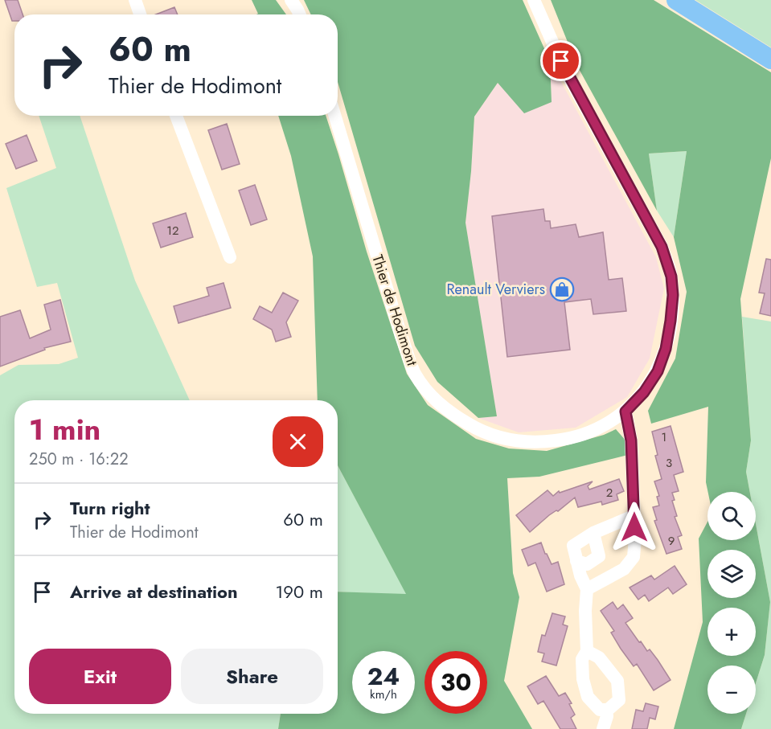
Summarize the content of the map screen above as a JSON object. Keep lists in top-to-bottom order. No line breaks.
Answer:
{"streets":{"street":["Thier de Hodimont"]},"places":{"shop":["Renault Verviers"]},"house_numbers":["12","1","3","2","9"],"page":{"turn":["60 m","Thier de Hodimont"],"heading":["1 min","250 m · 16:22"],"list":[{"name":"Turn right","note":"Thier de Hodimont","value":"60 m"},{"name":"Arrive at destination","value":"190 m"}],"map_buttons":["+","−"],"buttons":["Exit","Share"],"speed":"24 km/h","limit":"30"}}
